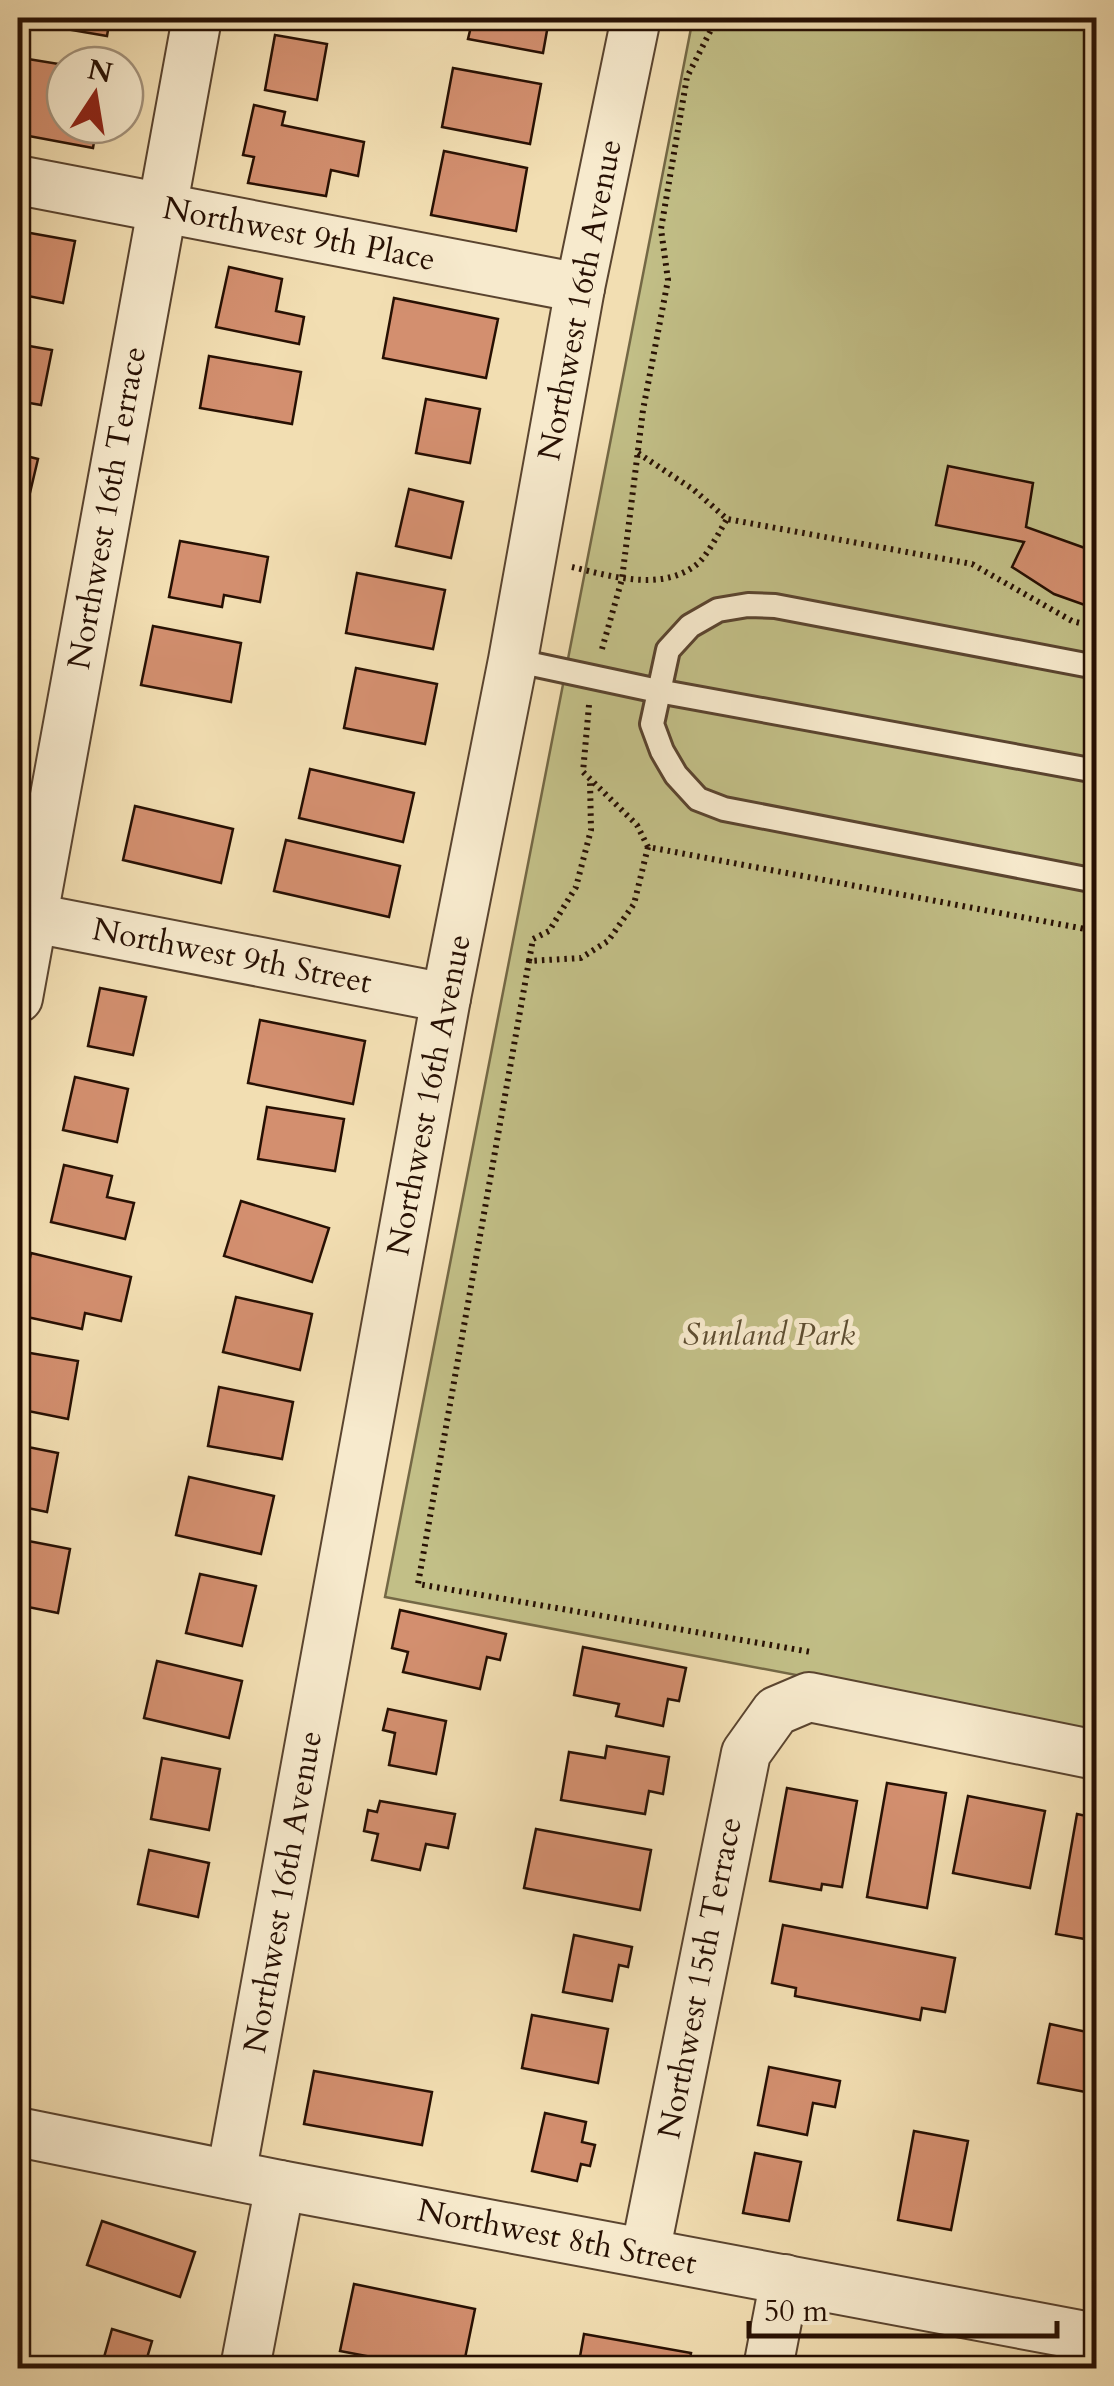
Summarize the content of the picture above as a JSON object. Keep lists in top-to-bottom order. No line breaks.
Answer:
{"streets":{"street":["Northwest 9th Place","Northwest 16th Avenue","Northwest 16th Terrace","Northwest 9th Street","Northwest 15th Terrace","Northwest 8th Street"]},"crossings":[["Northwest 9th Place","Northwest 16th Avenue"],["Northwest 9th Place","Northwest 16th Terrace"],["Northwest 16th Avenue","Northwest 9th Street"],["Northwest 16th Avenue","Northwest 8th Street"],["Northwest 16th Terrace","Northwest 9th Street"],["Northwest 15th Terrace","Northwest 8th Street"]],"parks":["Sunland Park"],"scale_bar":"50 m","north":"top"}
